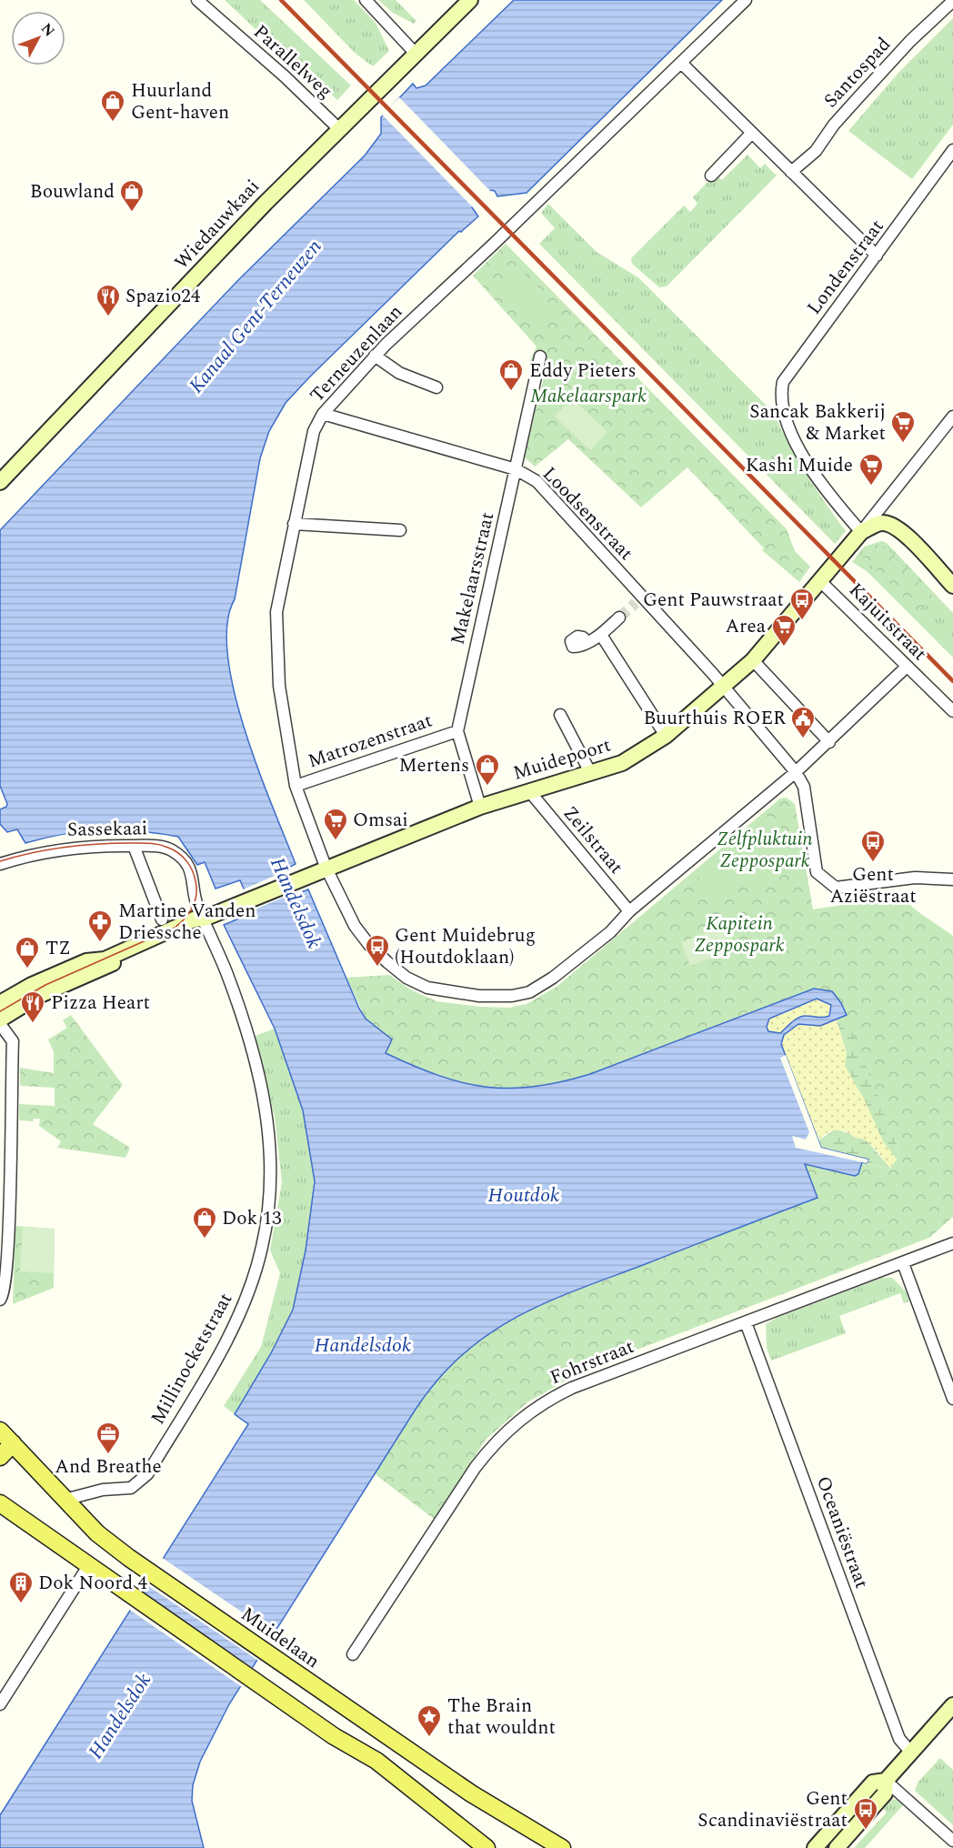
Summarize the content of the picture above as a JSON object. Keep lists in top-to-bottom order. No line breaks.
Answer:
{"streets":{"main road":["Muidelaan"],"street":["Parallelweg","Santospad","Wiedauwkaai","Londenstraat","Terneuzenlaan","Loodsenstraat","Makelaarsstraat","Kajuitstraat","Matrozenstraat","Muidepoort","Sassekaai","Zeilstraat","Millinocketstraat","Fohrstraat","Oceaniëstraat"]},"crossings":[["Parallelweg","Wiedauwkaai"],["Londenstraat","Muidepoort"],["Terneuzenlaan","Loodsenstraat"],["Terneuzenlaan","Kajuitstraat"],["Terneuzenlaan","Matrozenstraat"],["Terneuzenlaan","Muidepoort"],["Terneuzenlaan","Zeilstraat"],["Loodsenstraat","Makelaarsstraat"],["Loodsenstraat","Muidepoort"],["Makelaarsstraat","Matrozenstraat"],["Makelaarsstraat","Muidepoort"],["Kajuitstraat","Muidepoort"],["Muidepoort","Sassekaai"],["Muidepoort","Zeilstraat"],["Muidepoort","Millinocketstraat"],["Sassekaai","Millinocketstraat"],["Millinocketstraat","Muidelaan"],["Fohrstraat","Oceaniëstraat"]],"water":["Kanaal Gent-Terneuzen","Handelsdok","Houtdok"],"parks":["Makelaarspark","Zelfpluktuin Zeppospark","Kapitein Zeppospark"],"places":{"shop":["Huurland Gent-haven","Bouwland","Eddy Pieters","Mertens","TZ","Dok 13"],"restaurant":["Spazio24","Pizza Heart"],"supermarket":["Sancak Bakkerij & Market","Kashi Muide","Area","Omsai"],"bus stop":["Gent Pauwstraat","Gent Aziëstraat","Gent Muidebrug (Houtdoklaan)","Gent Scandinaviëstraat"],"public building":["Buurthuis ROER"],"pharmacy":["Martine Vanden Driessche"],"office":["And Breathe"],"building":["Dok Noord 4"],"place":["The Brain that wouldnt"]},"north":"top right"}
